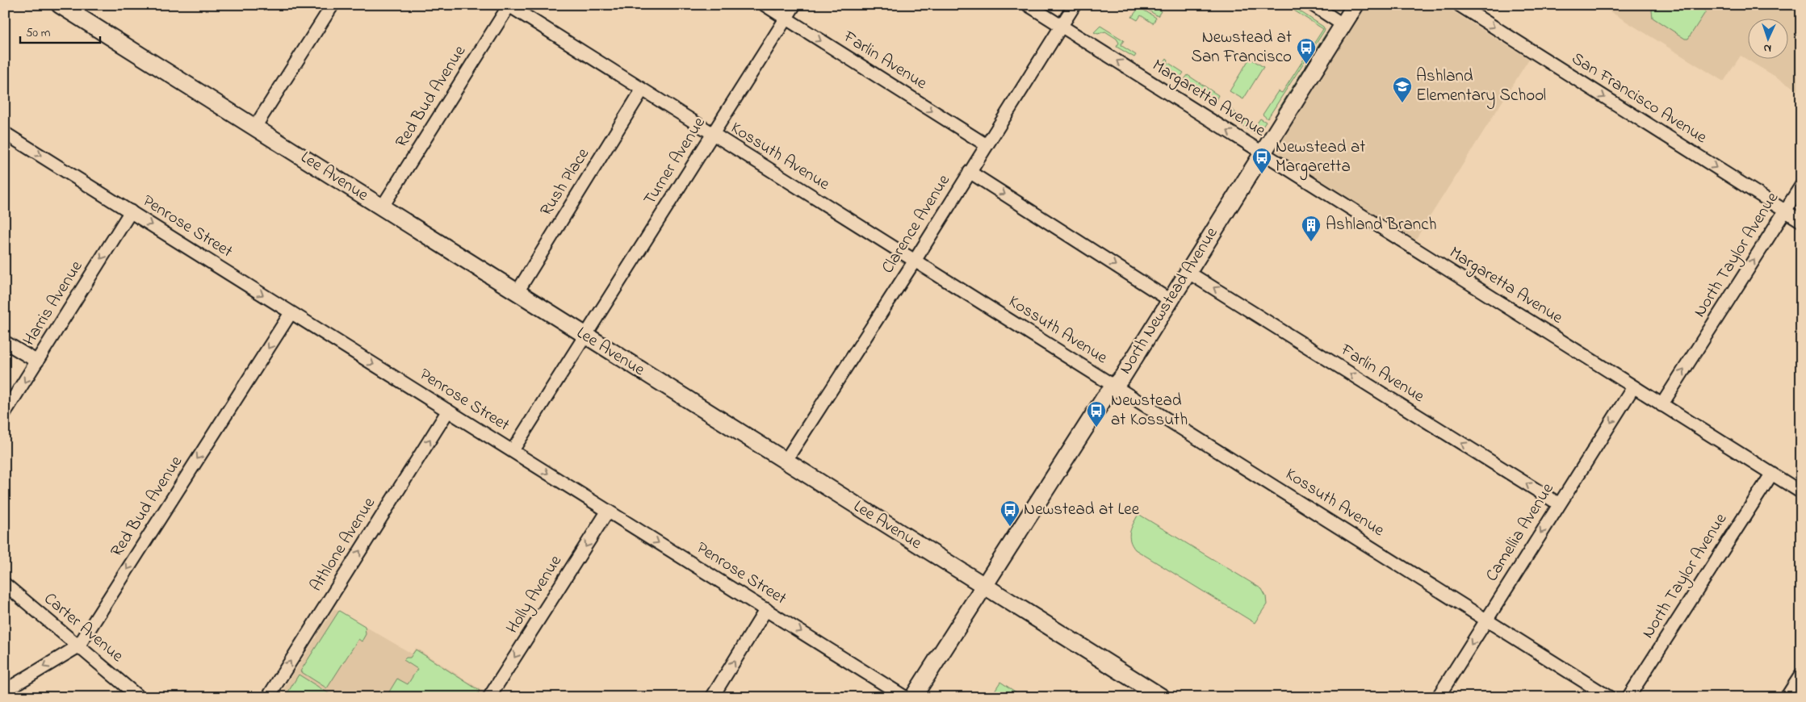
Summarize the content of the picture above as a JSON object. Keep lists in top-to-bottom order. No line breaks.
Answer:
{"streets":{"street":["Farlin Avenue","Red Bud Avenue","Margaretta Avenue","San Francisco Avenue","Kossuth Avenue","Turner Avenue","Lee Avenue","Rush Place","Clarence Avenue","Penrose Street","North Taylor Avenue","North Newstead Avenue","Harris Avenue","Camellia Avenue","Athlone Avenue","Holly Avenue","Carter Avenue"]},"crossings":[["Farlin Avenue","Turner Avenue"],["Farlin Avenue","Clarence Avenue"],["Farlin Avenue","North Newstead Avenue"],["Farlin Avenue","Camellia Avenue"],["Red Bud Avenue","Kossuth Avenue"],["Red Bud Avenue","Lee Avenue"],["Red Bud Avenue","Penrose Street"],["Red Bud Avenue","Carter Avenue"],["Margaretta Avenue","Clarence Avenue"],["Margaretta Avenue","North Taylor Avenue"],["Margaretta Avenue","North Newstead Avenue"],["Margaretta Avenue","Camellia Avenue"],["San Francisco Avenue","North Taylor Avenue"],["Kossuth Avenue","Turner Avenue"],["Kossuth Avenue","Rush Place"],["Kossuth Avenue","Clarence Avenue"],["Kossuth Avenue","North Newstead Avenue"],["Kossuth Avenue","Camellia Avenue"],["Turner Avenue","Lee Avenue"],["Lee Avenue","Rush Place"],["Lee Avenue","Clarence Avenue"],["Lee Avenue","North Newstead Avenue"],["Penrose Street","Harris Avenue"],["Penrose Street","Athlone Avenue"],["Penrose Street","Holly Avenue"]],"one_way":["Red Bud Avenue","San Francisco Avenue","Penrose Street","North Taylor Avenue","Harris Avenue","Camellia Avenue","Athlone Avenue","Holly Avenue"],"places":{"bus stop":["Newstead at San Francisco","Newstead at Margaretta","Newstead at Kossuth","Newstead at Lee"],"school or university":["Ashland Elementary School"],"building":["Ashland Branch"]},"scale_bar":"50 m","north":"bottom"}
